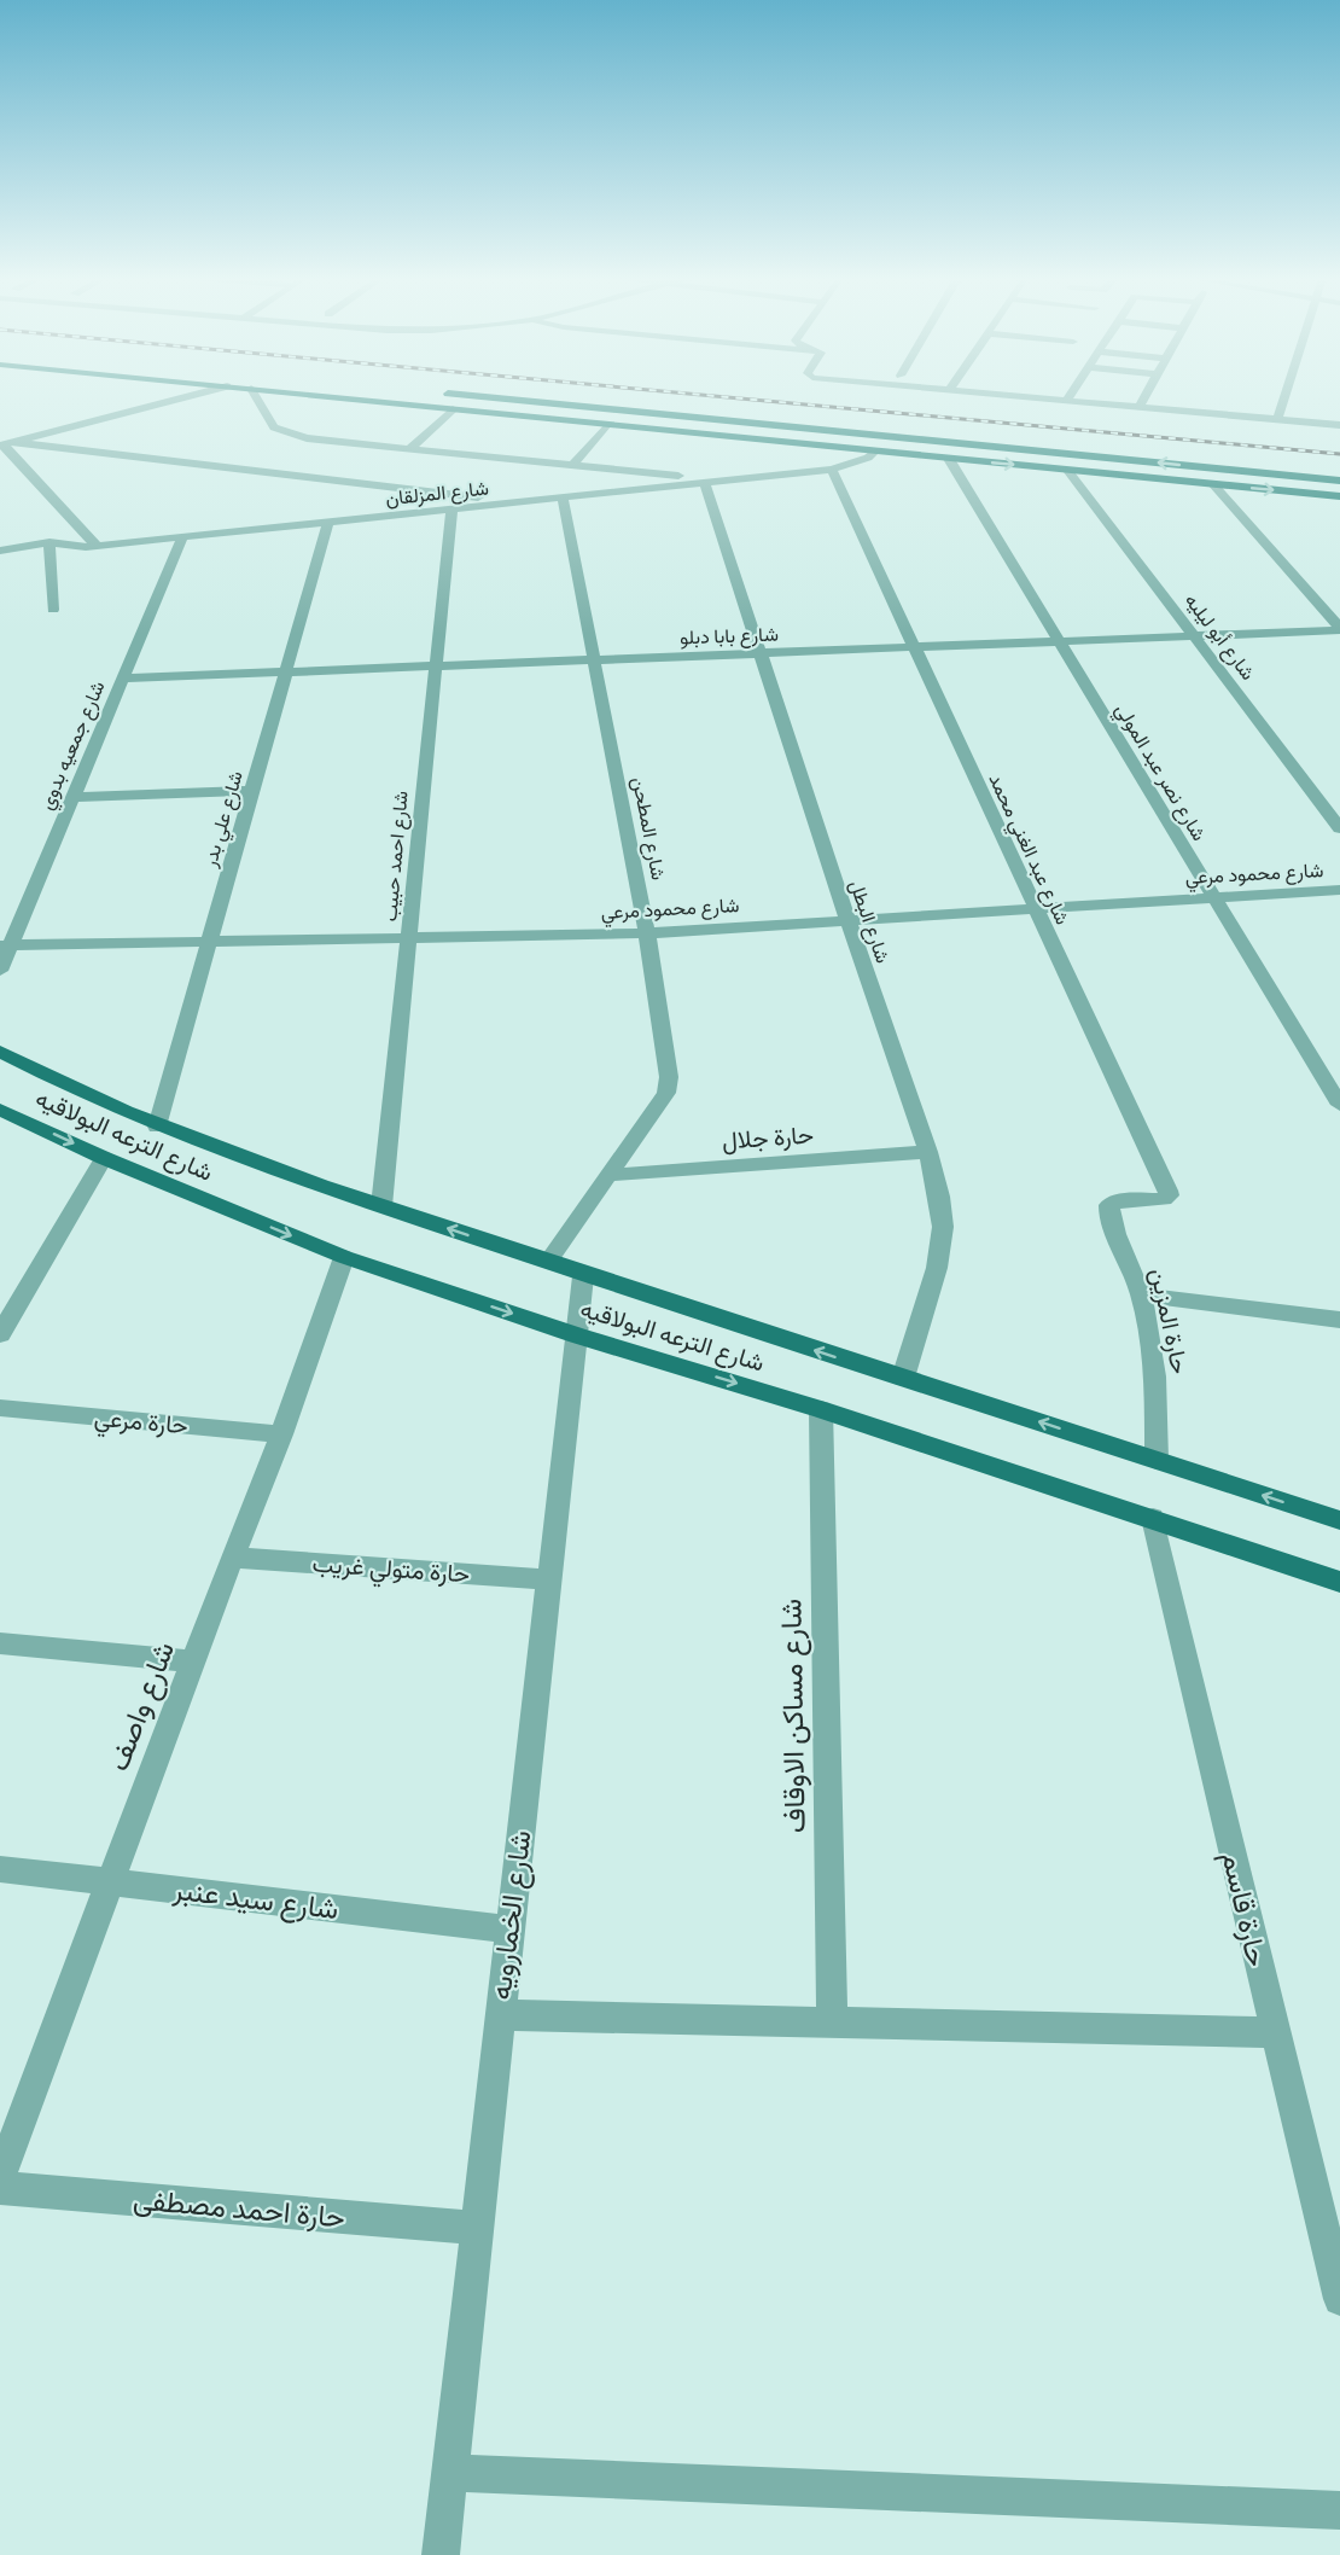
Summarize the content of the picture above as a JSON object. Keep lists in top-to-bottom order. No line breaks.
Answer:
{"streets":{"main road":["شارع الترعه البولاقيه"],"street":["شارع المزلقان","شارع بابا دبلو","شارع أبو ليليه","شارع جمعيه بدوي","شارع نصر عبد المولي","شارع علي بدر","شارع المطحن","شارع عبد الغني محمد","شارع احمد حبيب","شارع محمود مرعي","شارع البطل","حارة جلال","حارة المزين","حارة مرعي","حارة متولي غريب","شارع واصف","شارع مساكن الاوقاف","شارع سيد عنبر","حارة قاسم","شارع الخمارويه","حارة احمد مصطفى"]},"crossings":[["شارع المزلقان","شارع جمعيه بدوي"],["شارع المزلقان","شارع علي بدر"],["شارع المزلقان","شارع المطحن"],["شارع المزلقان","شارع عبد الغني محمد"],["شارع المزلقان","شارع احمد حبيب"],["شارع المزلقان","شارع البطل"],["شارع بابا دبلو","شارع أبو ليليه"],["شارع بابا دبلو","شارع جمعيه بدوي"],["شارع بابا دبلو","شارع نصر عبد المولي"],["شارع بابا دبلو","شارع علي بدر"],["شارع بابا دبلو","شارع المطحن"],["شارع بابا دبلو","شارع عبد الغني محمد"],["شارع بابا دبلو","شارع احمد حبيب"],["شارع بابا دبلو","شارع البطل"],["شارع جمعيه بدوي","شارع محمود مرعي"],["شارع نصر عبد المولي","شارع محمود مرعي"],["شارع علي بدر","شارع محمود مرعي"],["شارع علي بدر","شارع الترعه البولاقيه"],["شارع المطحن","شارع محمود مرعي"],["شارع المطحن","شارع الترعه البولاقيه"],["شارع المطحن","حارة جلال"],["شارع عبد الغني محمد","شارع محمود مرعي"],["شارع عبد الغني محمد","حارة المزين"],["شارع احمد حبيب","شارع محمود مرعي"],["شارع احمد حبيب","شارع الترعه البولاقيه"],["شارع محمود مرعي","شارع البطل"],["شارع البطل","شارع الترعه البولاقيه"],["شارع البطل","حارة جلال"],["شارع الترعه البولاقيه","حارة المزين"],["شارع الترعه البولاقيه","شارع واصف"],["شارع الترعه البولاقيه","شارع مساكن الاوقاف"],["شارع الترعه البولاقيه","حارة قاسم"],["شارع الترعه البولاقيه","شارع الخمارويه"],["حارة مرعي","شارع واصف"],["حارة متولي غريب","شارع واصف"],["حارة متولي غريب","شارع الخمارويه"],["شارع واصف","شارع سيد عنبر"],["شارع سيد عنبر","شارع الخمارويه"],["شارع الخمارويه","حارة احمد مصطفى"]]}
